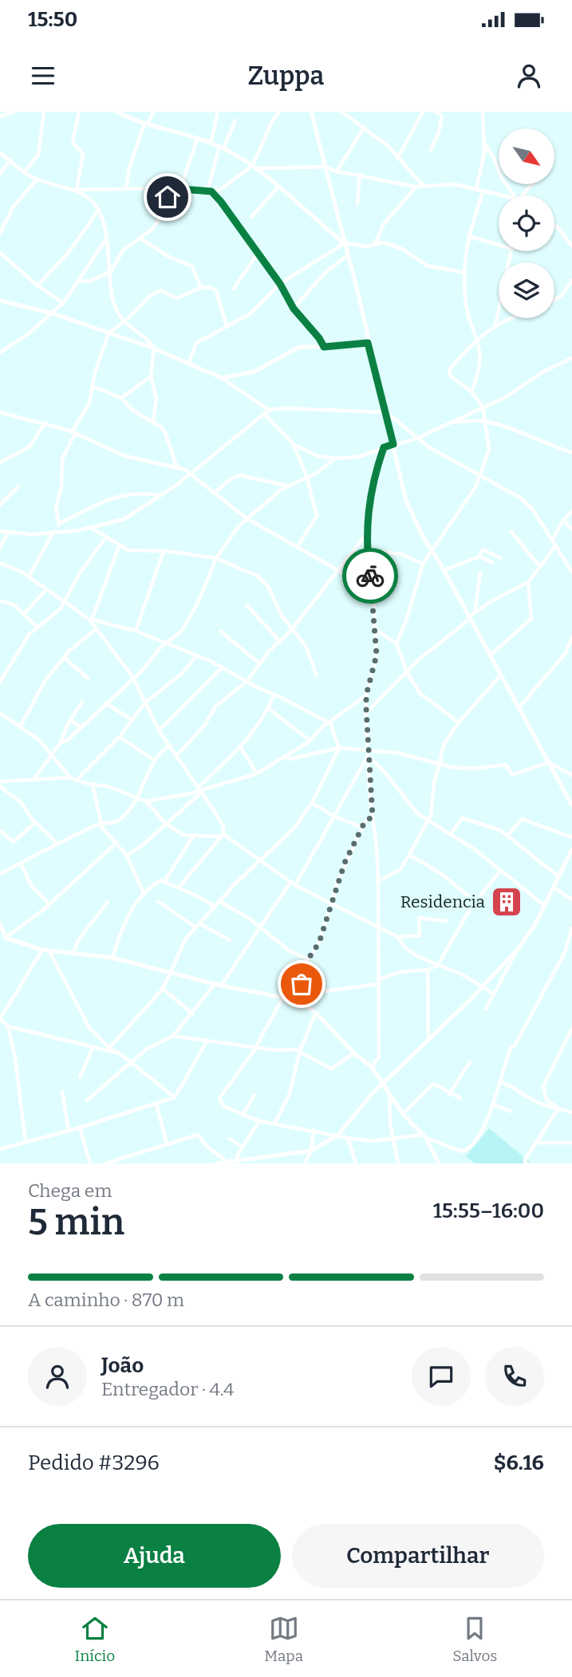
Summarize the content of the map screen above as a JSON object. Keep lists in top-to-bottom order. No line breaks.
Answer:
{"places":{"building":["Residencia"]},"north":"bottom right","page":{"status":"15:50","header":"Zuppa","heading":["5 min","Chega em","15:55–16:00"],"panel":["João","Entregador · 4.4","Pedido #3296","$6.16"],"bar":"A caminho · 870 m","buttons":["Ajuda","Compartilhar"],"tabs":["Início","Mapa","Salvos"]}}
